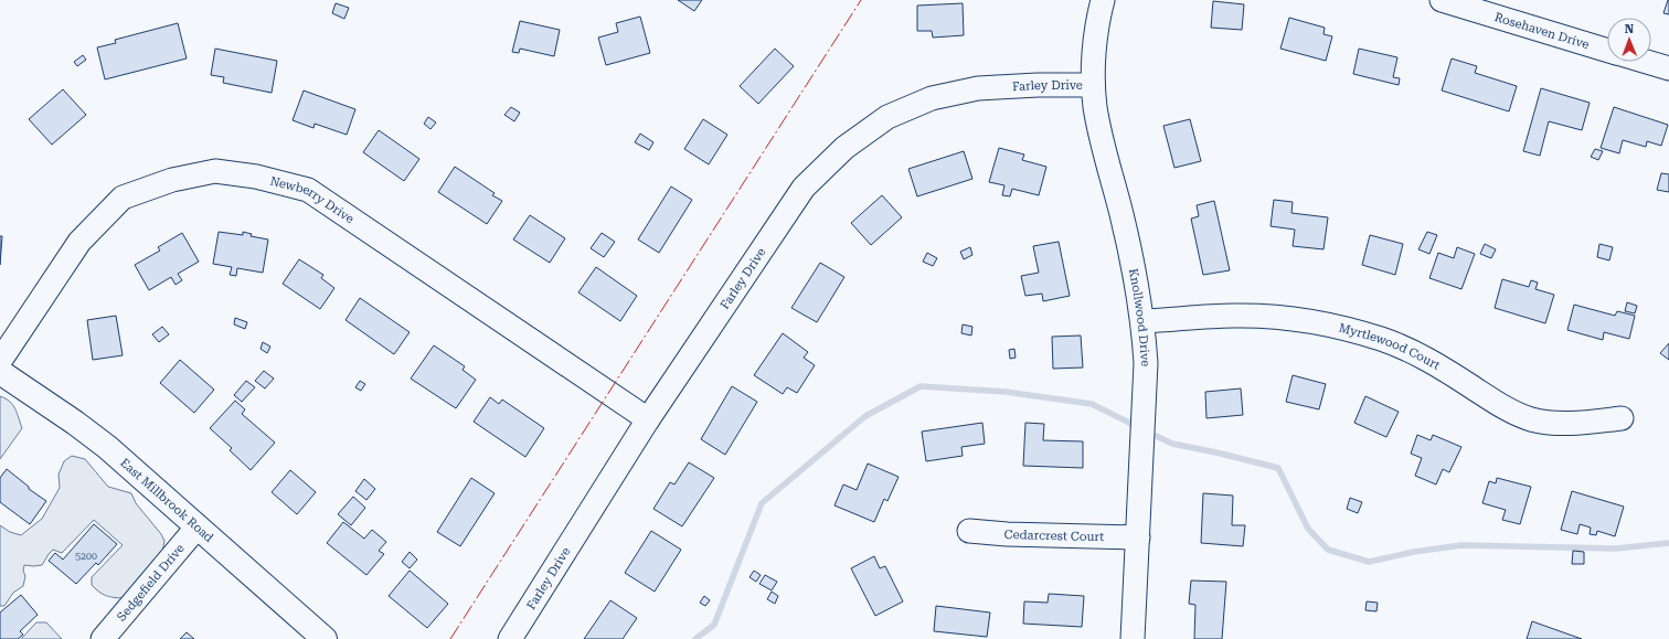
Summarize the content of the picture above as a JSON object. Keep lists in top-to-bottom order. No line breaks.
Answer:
{"streets":{"main road":["East Millbrook Road"],"street":["Rosehaven Drive","Farley Drive","Newberry Drive","Knollwood Drive","Myrtlewood Court","Cedarcrest Court","Sedgefield Drive"]},"crossings":[["Farley Drive","Newberry Drive"],["Farley Drive","Knollwood Drive"],["Knollwood Drive","Myrtlewood Court"],["Knollwood Drive","Cedarcrest Court"],["East Millbrook Road","Sedgefield Drive"]],"house_numbers":["5200"],"north":"top"}
